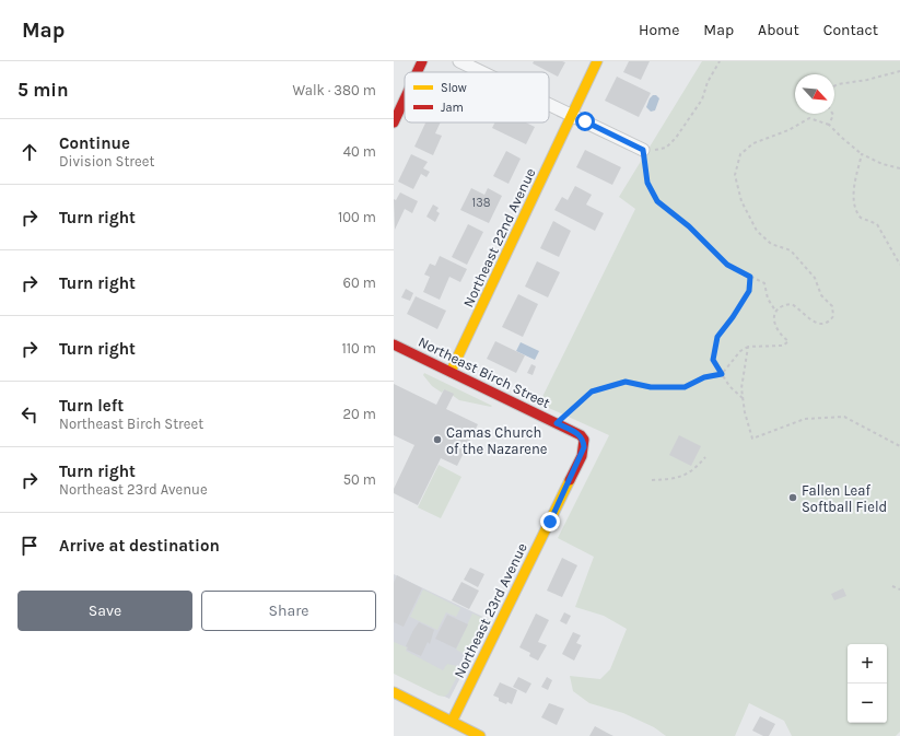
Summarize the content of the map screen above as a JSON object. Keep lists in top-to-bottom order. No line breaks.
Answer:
{"streets":{"street":["Northeast 22nd Avenue","Northeast Birch Street","Northeast 23rd Avenue"]},"crossings":[["Northeast 22nd Avenue","Northeast Birch Street"],["Northeast Birch Street","Northeast 23rd Avenue"]],"places":["Camas Church of the Nazarene","Fallen Leaf Softball Field"],"house_numbers":["138"],"legend":["Slow","Jam"],"north":"bottom right","page":{"header":"Map","nav":["Home","Map","About","Contact"],"heading":["5 min","Walk · 380 m"],"list":[["Continue","Division Street","40 m"],["Turn right","100 m"],["Turn right","60 m"],["Turn right","110 m"],["Turn left","Northeast Birch Street","20 m"],["Turn right","Northeast 23rd Avenue","50 m"],"Arrive at destination"],"buttons":["Save","Share"],"map_buttons":["+","−"]}}
